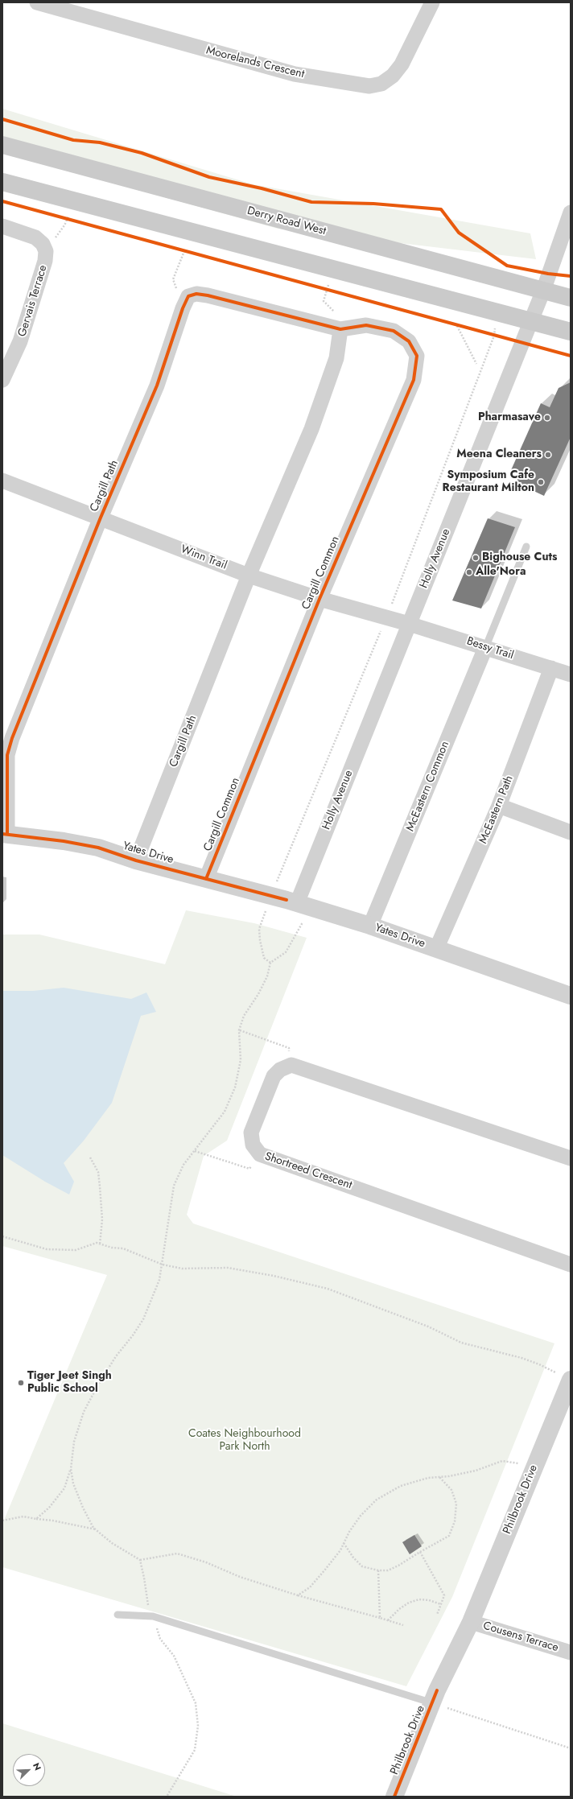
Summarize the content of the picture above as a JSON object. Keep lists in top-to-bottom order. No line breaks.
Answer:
{"streets":{"main road":["Derry Road West"],"street":["Moorelands Crescent","Gervais Terrace","Cargill Path","Winn Trail","Holly Avenue","Cargill Common","Bessy Trail","McEastern Common","McEastern Path","Yates Drive","Shortreed Crescent","Philbrook Drive","Cousens Terrace"]},"crossings":[["Derry Road West","Holly Avenue"],["Cargill Path","Winn Trail"],["Cargill Path","Cargill Common"],["Cargill Path","Yates Drive"],["Winn Trail","Holly Avenue"],["Winn Trail","Cargill Common"],["Winn Trail","Bessy Trail"],["Holly Avenue","Bessy Trail"],["Holly Avenue","Yates Drive"],["Cargill Common","Yates Drive"],["Bessy Trail","McEastern Common"],["Bessy Trail","McEastern Path"],["McEastern Common","Yates Drive"],["McEastern Path","Yates Drive"],["Philbrook Drive","Cousens Terrace"]],"parks":["Coates Neighbourhood Park North"],"places":["Pharmasave","Meena Cleaners","Symposium Cafe Restaurant Milton","Bighouse Cuts","Alle'Nora","Tiger Jeet Singh Public School"],"north":"top right"}
